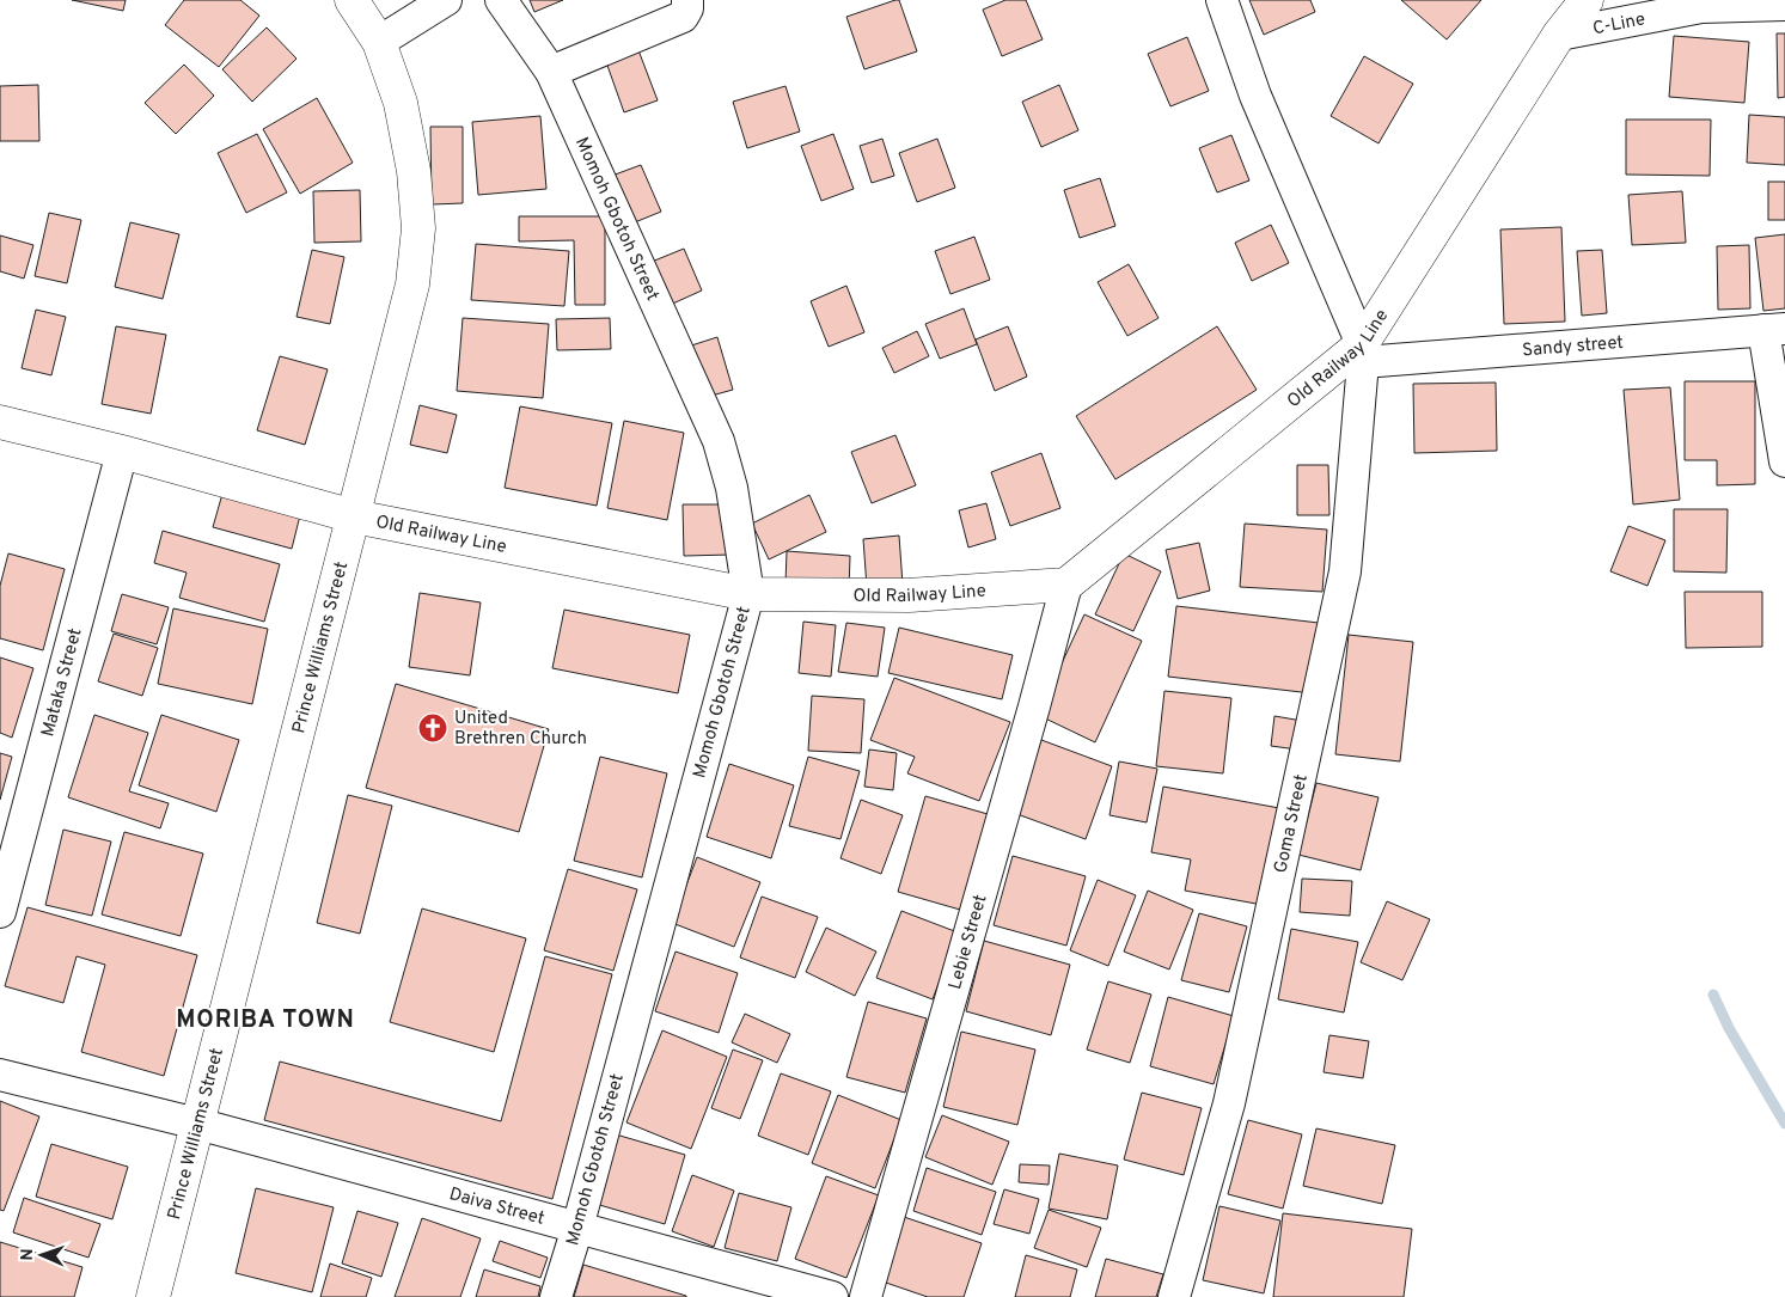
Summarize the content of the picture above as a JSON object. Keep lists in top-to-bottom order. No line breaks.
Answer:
{"streets":{"street":["C-Line","Momoh Gbotoh Street","Sandy street","Old Railway Line","Prince Williams Street","Mataka Street","Goma Street","Lebie Street","Daiva Street"]},"crossings":[["C-Line","Old Railway Line"],["Momoh Gbotoh Street","Old Railway Line"],["Momoh Gbotoh Street","Daiva Street"],["Sandy street","Old Railway Line"],["Sandy street","Goma Street"],["Old Railway Line","Prince Williams Street"],["Old Railway Line","Mataka Street"],["Old Railway Line","Goma Street"],["Old Railway Line","Lebie Street"],["Prince Williams Street","Daiva Street"]],"districts":["MORIBA TOWN"],"places":{"church":["United Brethren Church"]},"north":"left"}
